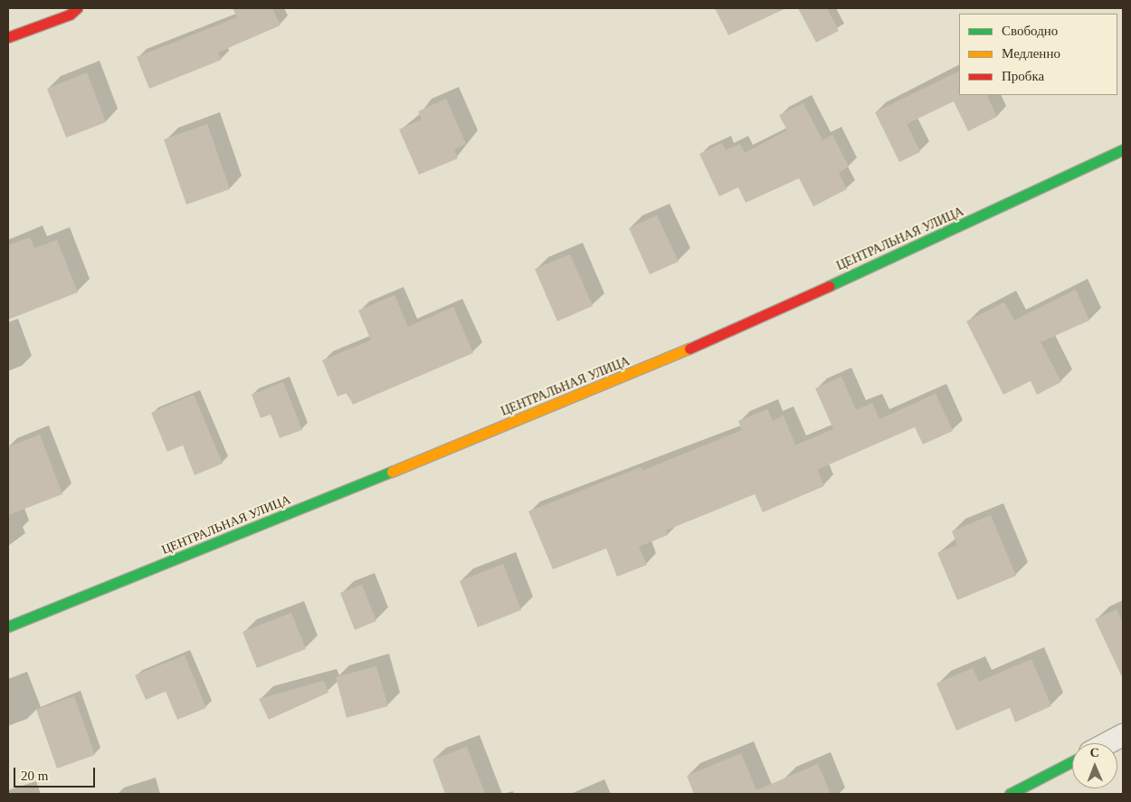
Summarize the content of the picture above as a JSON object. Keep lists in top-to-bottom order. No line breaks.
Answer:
{"streets":{"main road":["ЦЕНТРАЛЬНАЯ УЛИЦА"]},"legend":["Свободно","Медленно","Пробка"],"scale_bar":"20 m","north":"top"}
